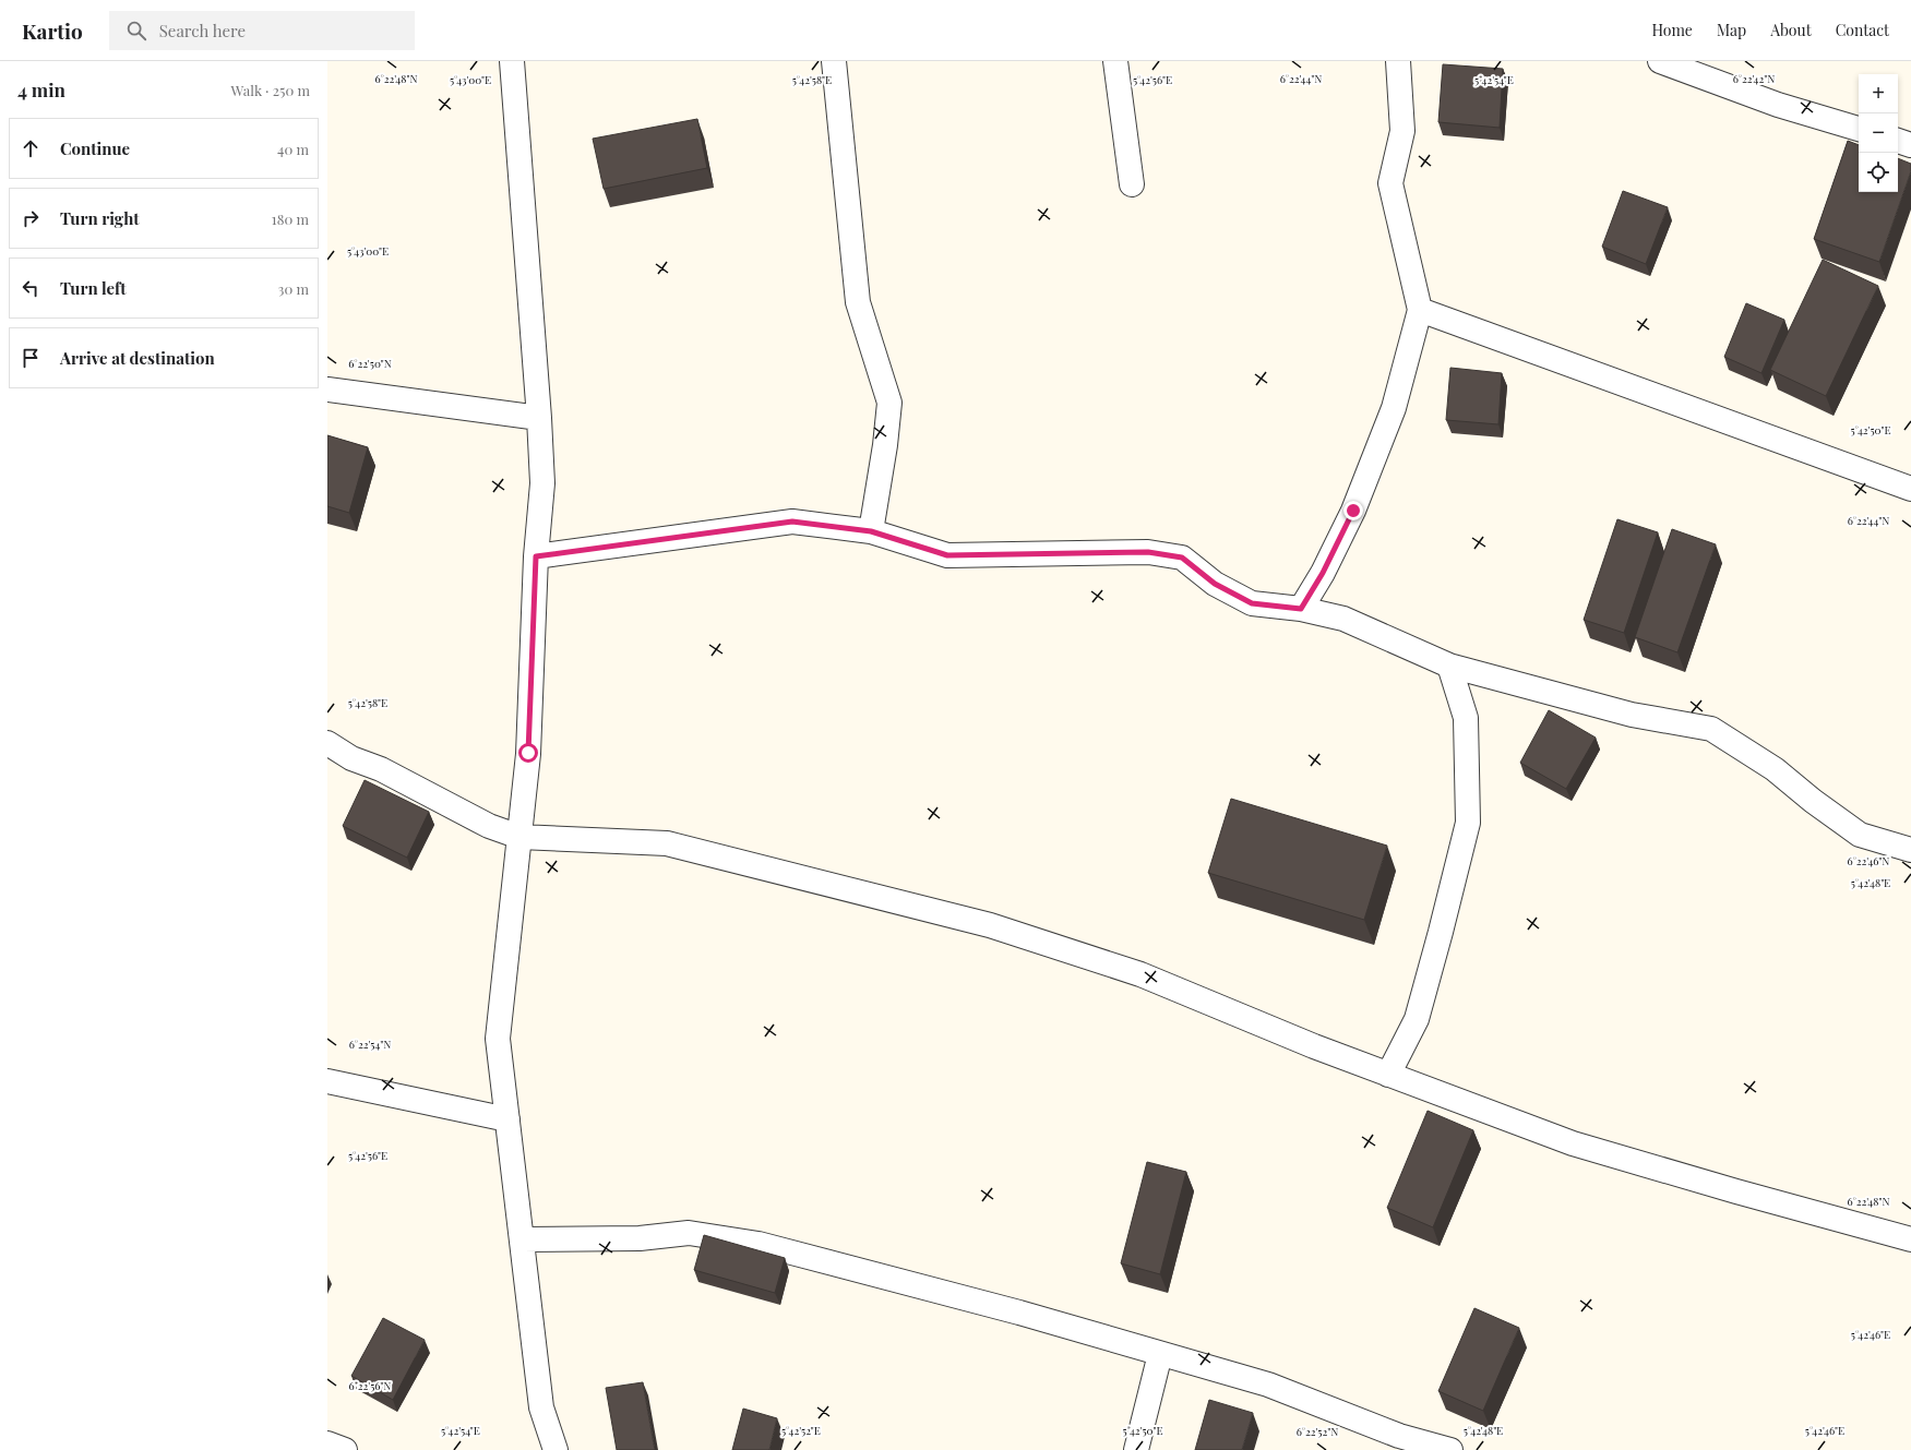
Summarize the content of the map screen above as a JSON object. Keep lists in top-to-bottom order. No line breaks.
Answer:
{"page":{"header":"Kartio","search":"Search here","nav":["Home","Map","About","Contact"],"heading":["4 min","Walk · 250 m"],"map_buttons":["+","−"],"list":[["Continue","40 m"],["Turn right","180 m"],["Turn left","30 m"],"Arrive at destination"]},"coordinates":["6°22'48\"N","6°22'44\"N","6°22'42\"N","5°43'00\"E","5°42'58\"E","5°42'56\"E","5°42'54\"E","6°22'50\"N","5°42'50\"E","6°22'46\"N","5°42'48\"E","6°22'54\"N","5°42'46\"E","6°22'56\"N","5°42'52\"E","6°22'52\"N"]}
